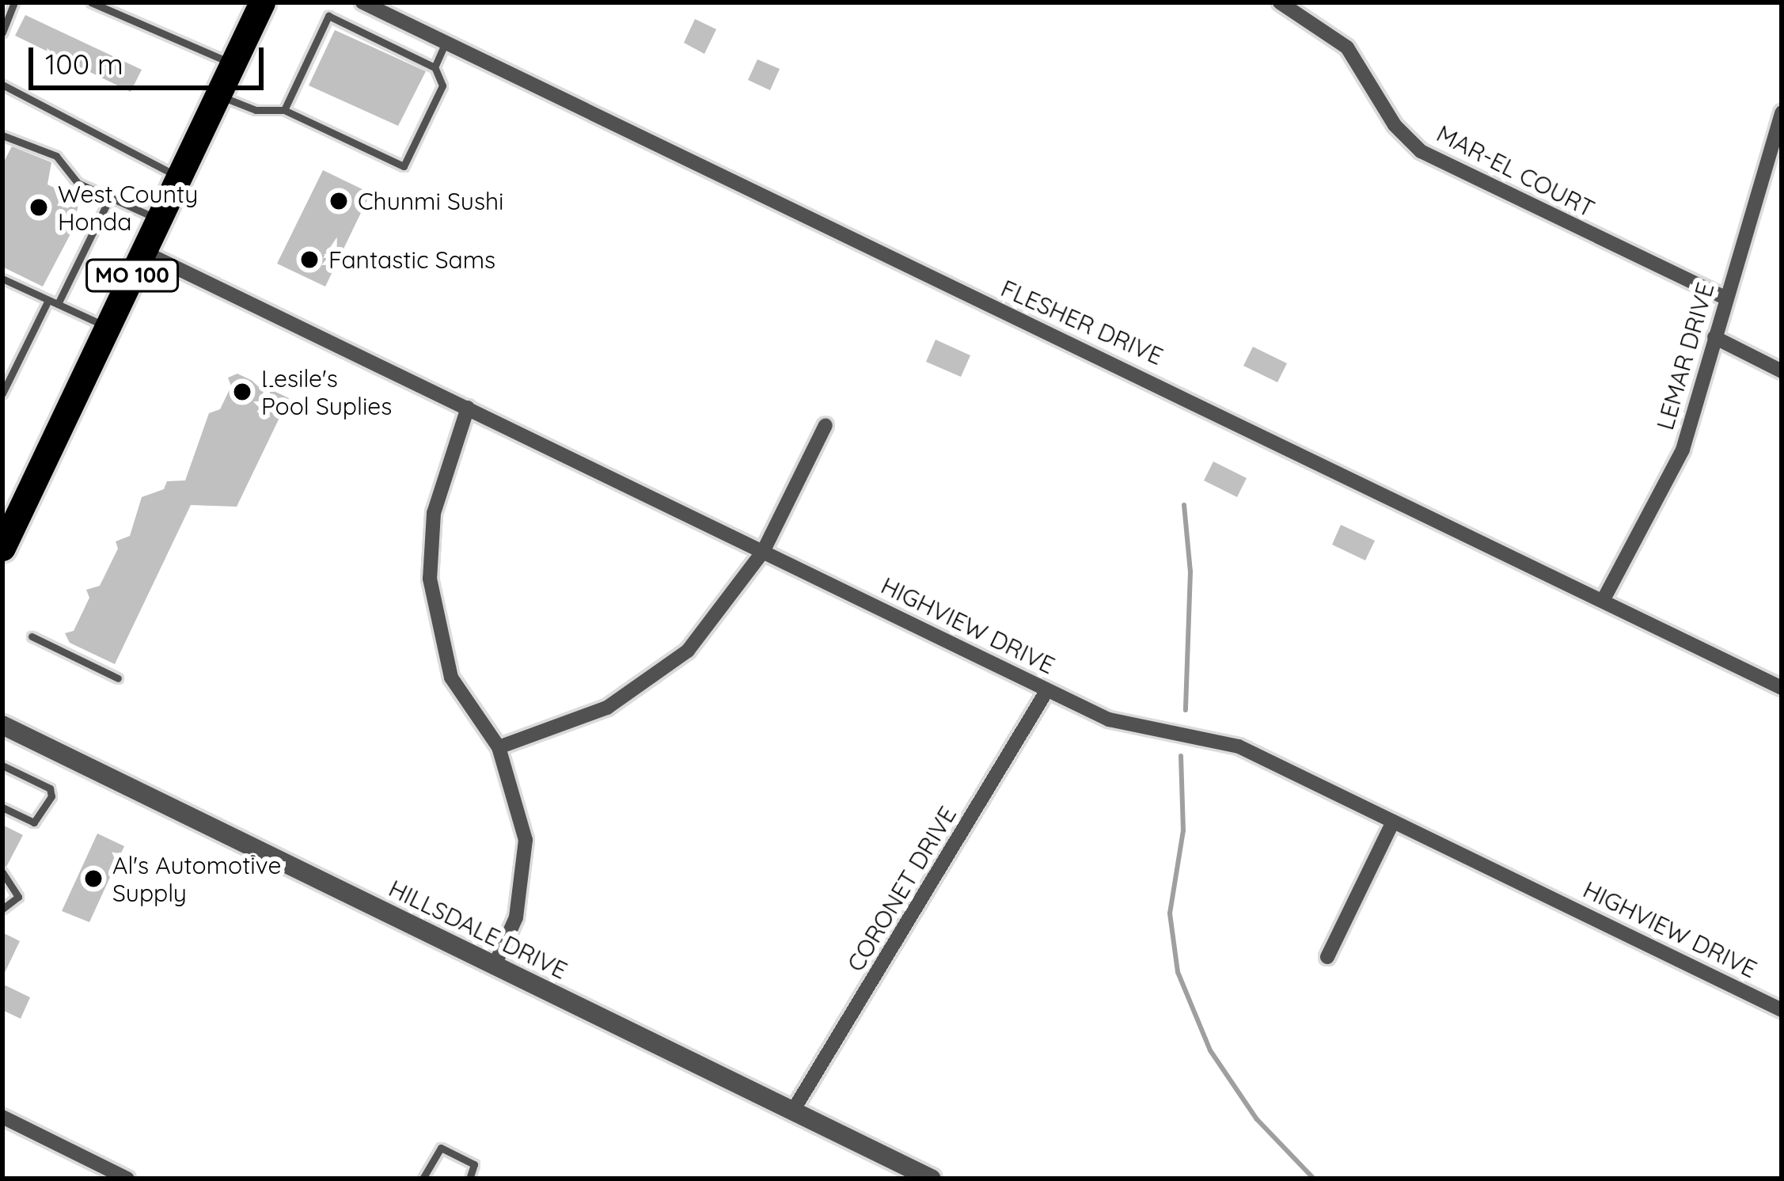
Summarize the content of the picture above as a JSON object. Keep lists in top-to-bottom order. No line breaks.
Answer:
{"streets":{"highway":["MO 100"],"street":["MAR-EL COURT","FLESHER DRIVE","LEMAR DRIVE","HIGHVIEW DRIVE","CORONET DRIVE","HILLSDALE DRIVE"]},"crossings":[["MAR-EL COURT","LEMAR DRIVE"],["MO 100","HIGHVIEW DRIVE"],["FLESHER DRIVE","LEMAR DRIVE"],["HIGHVIEW DRIVE","CORONET DRIVE"],["CORONET DRIVE","HILLSDALE DRIVE"]],"places":["Chunmi Sushi","West County Honda","Fantastic Sams","Lesile's Pool Suplies","Al's Automotive Supply"],"scale_bar":"100 m"}
